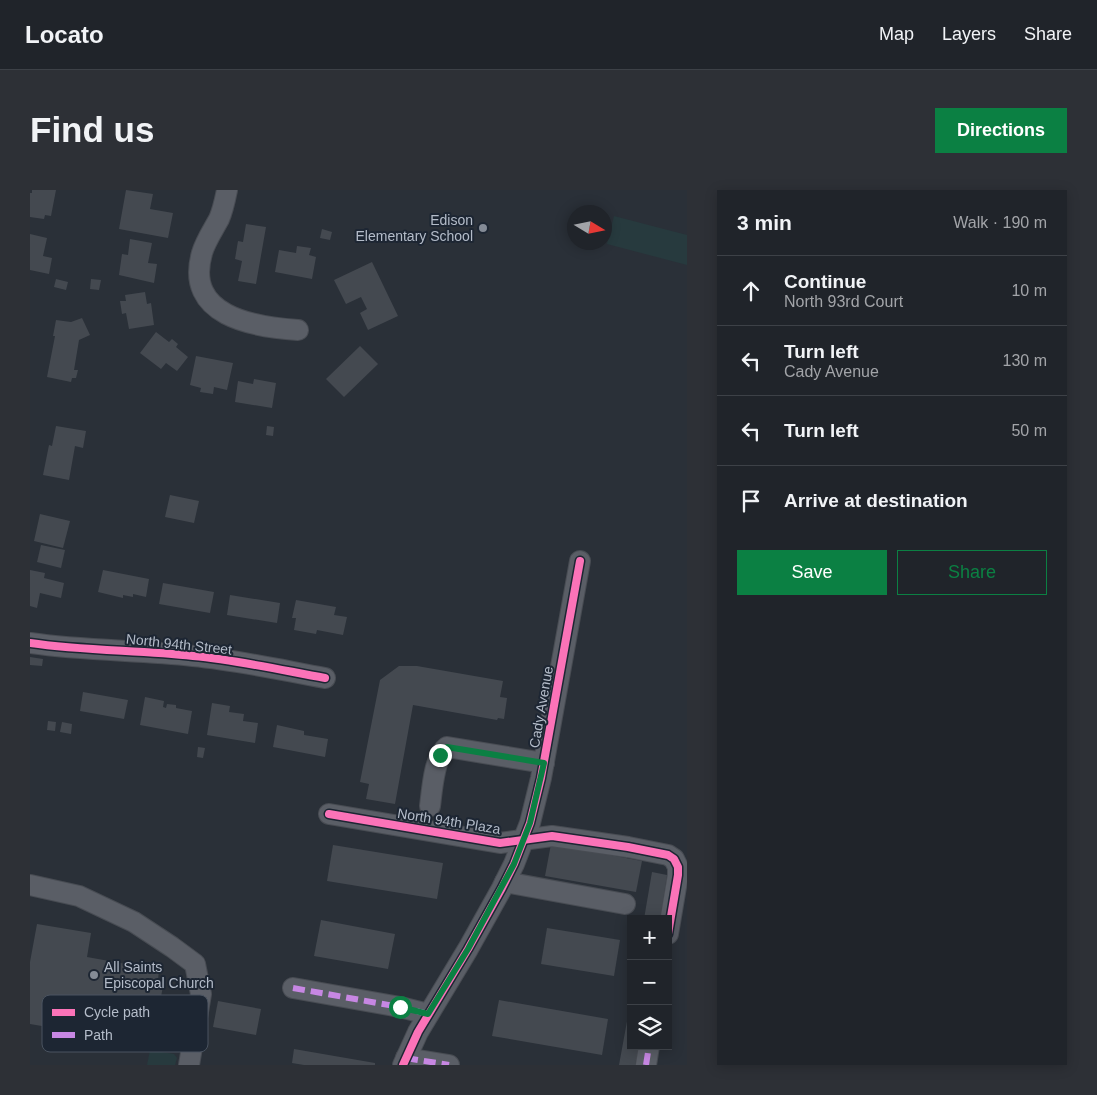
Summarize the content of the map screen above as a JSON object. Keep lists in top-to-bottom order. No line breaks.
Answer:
{"streets":{"street":["North 94th Street","Cady Avenue","North 94th Plaza"]},"crossings":[["Cady Avenue","North 94th Plaza"]],"places":["Edison Elementary School","All Saints Episcopal Church"],"legend":["Cycle path","Path"],"north":"right","page":{"header":"Locato","nav":["Map","Layers","Share"],"buttons":["Directions",["Save","Share"]],"title":"Find us","heading":["3 min","Walk · 190 m"],"list":[["Continue","North 93rd Court","10 m"],["Turn left","Cady Avenue","130 m"],["Turn left","50 m"],"Arrive at destination"],"map_buttons":["+","−"]}}
